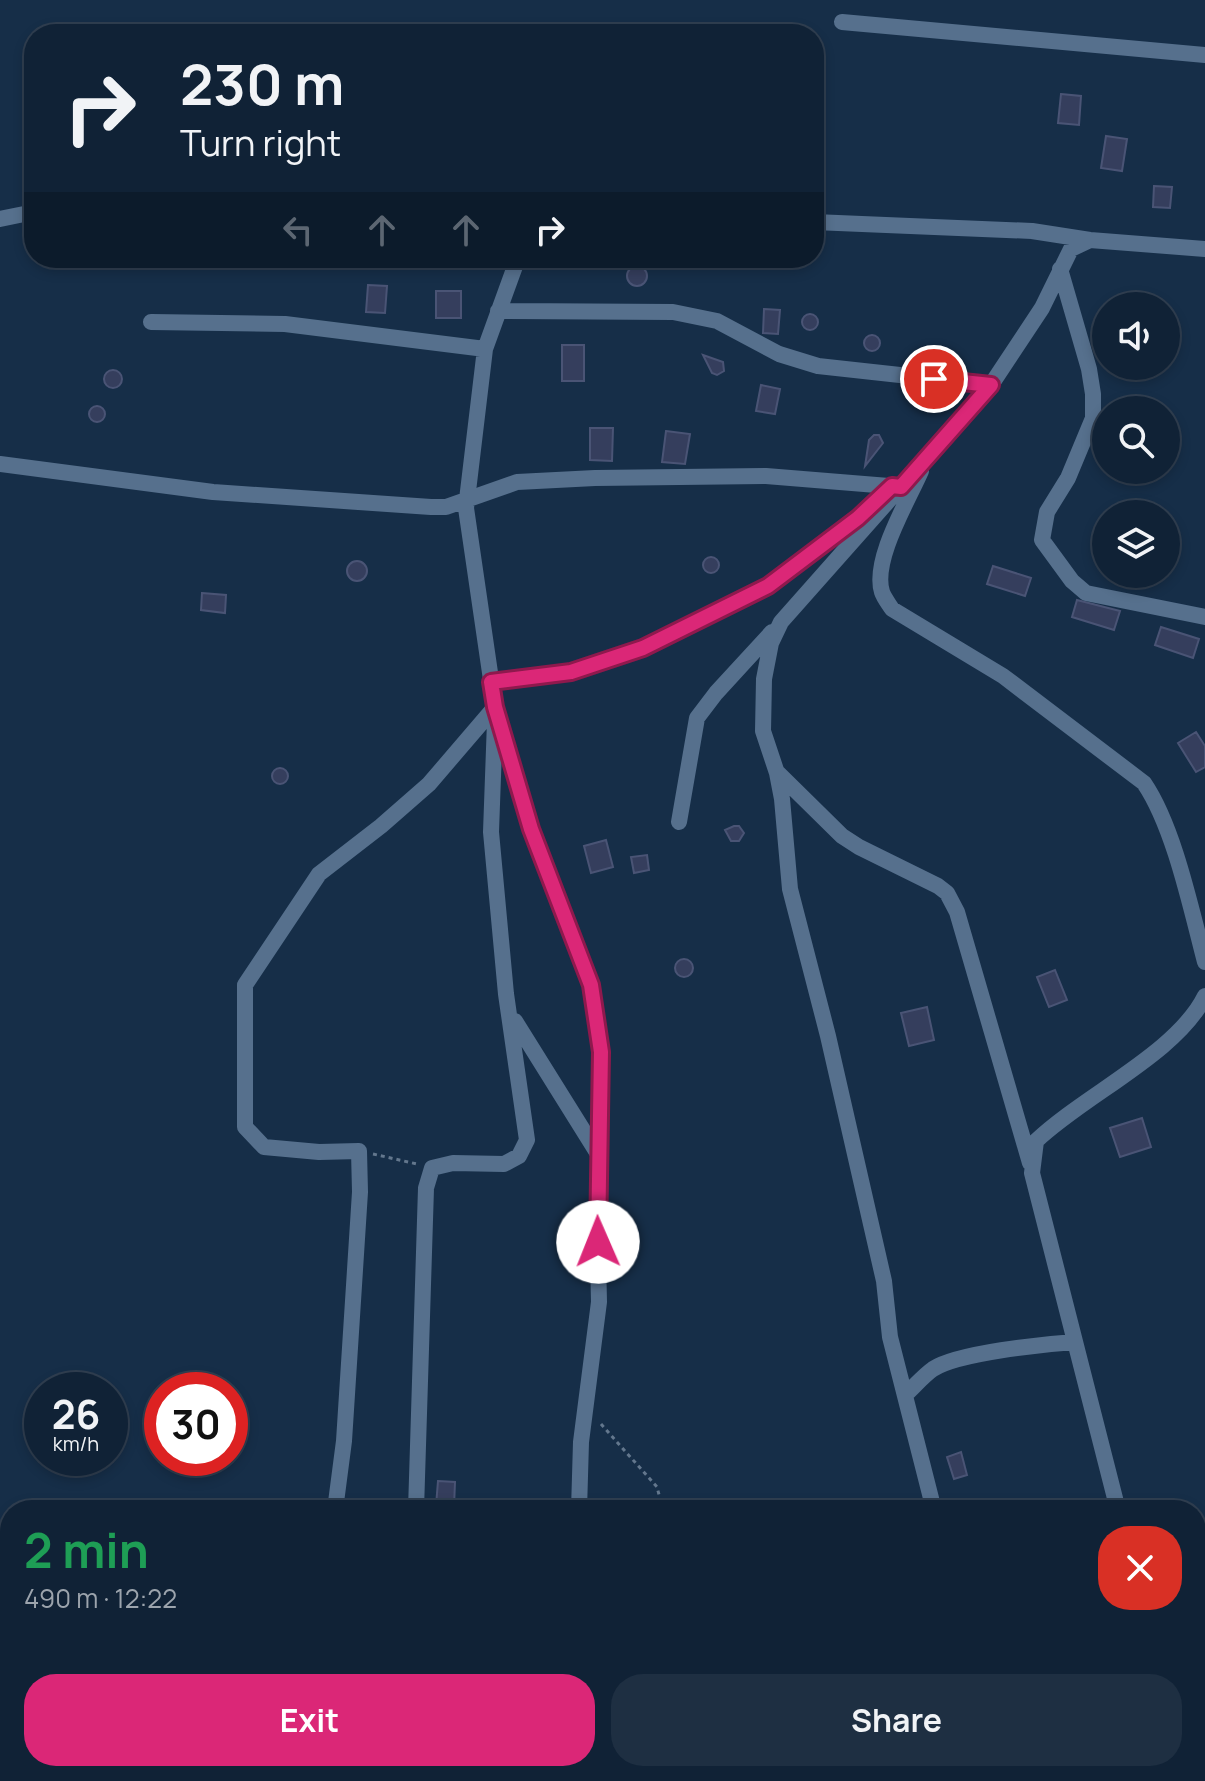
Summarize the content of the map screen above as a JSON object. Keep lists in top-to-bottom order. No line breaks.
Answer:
{"page":{"turn":["230 m","Turn right"],"speed":"26 km/h","limit":"30","heading":["2 min","490 m · 12:22"],"buttons":["Exit","Share"]}}
